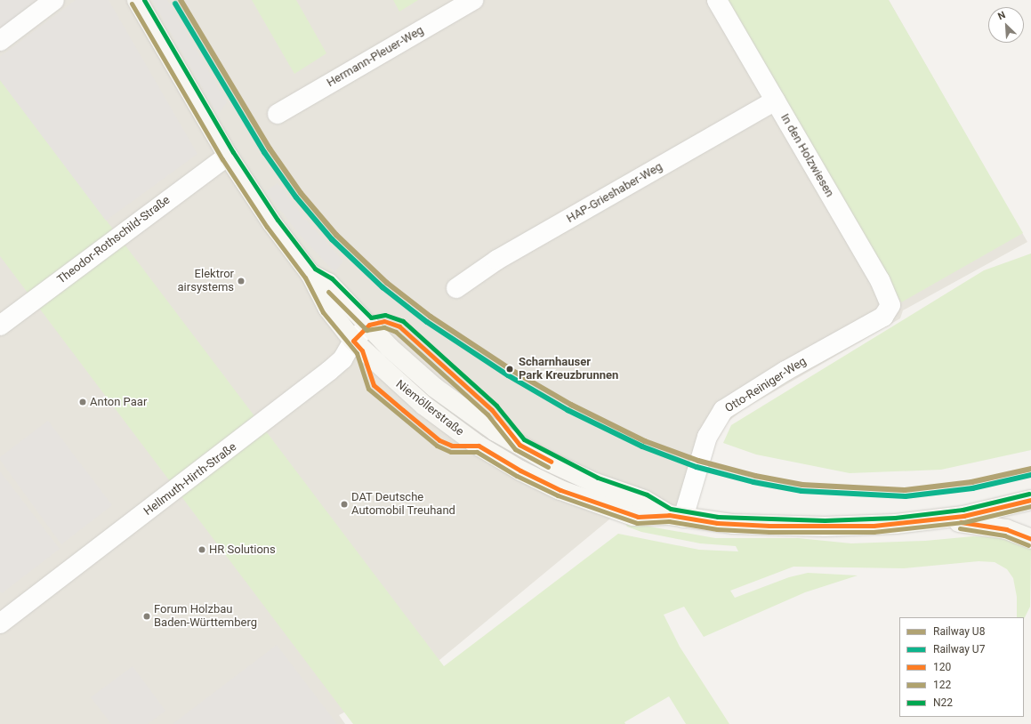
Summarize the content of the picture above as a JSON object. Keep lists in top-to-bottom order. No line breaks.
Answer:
{"streets":{"main road":["Niemöllerstraße"],"street":["Hermann-Pleuer-Weg","In den Holzwiesen","HAP-Grieshaber-Weg","Theodor-Rothschild-Straße","Otto-Reiniger-Weg","Hellmuth-Hirth-Straße"]},"crossings":[["In den Holzwiesen","HAP-Grieshaber-Weg"],["In den Holzwiesen","Otto-Reiniger-Weg"],["Theodor-Rothschild-Straße","Niemöllerstraße"],["Otto-Reiniger-Weg","Niemöllerstraße"],["Niemöllerstraße","Hellmuth-Hirth-Straße"]],"places":["Elektror airsystems","Scharnhauser Park Kreuzbrunnen","Anton Paar","DAT Deutsche Automobil Treuhand","HR Solutions","Forum Holzbau Baden-Württemberg"],"lines":["rail line U8","transit line N22","rail line U7","transit line 122","transit line 120"],"legend":["Railway U8","Railway U7","120","122","N22"],"north":"top left"}
